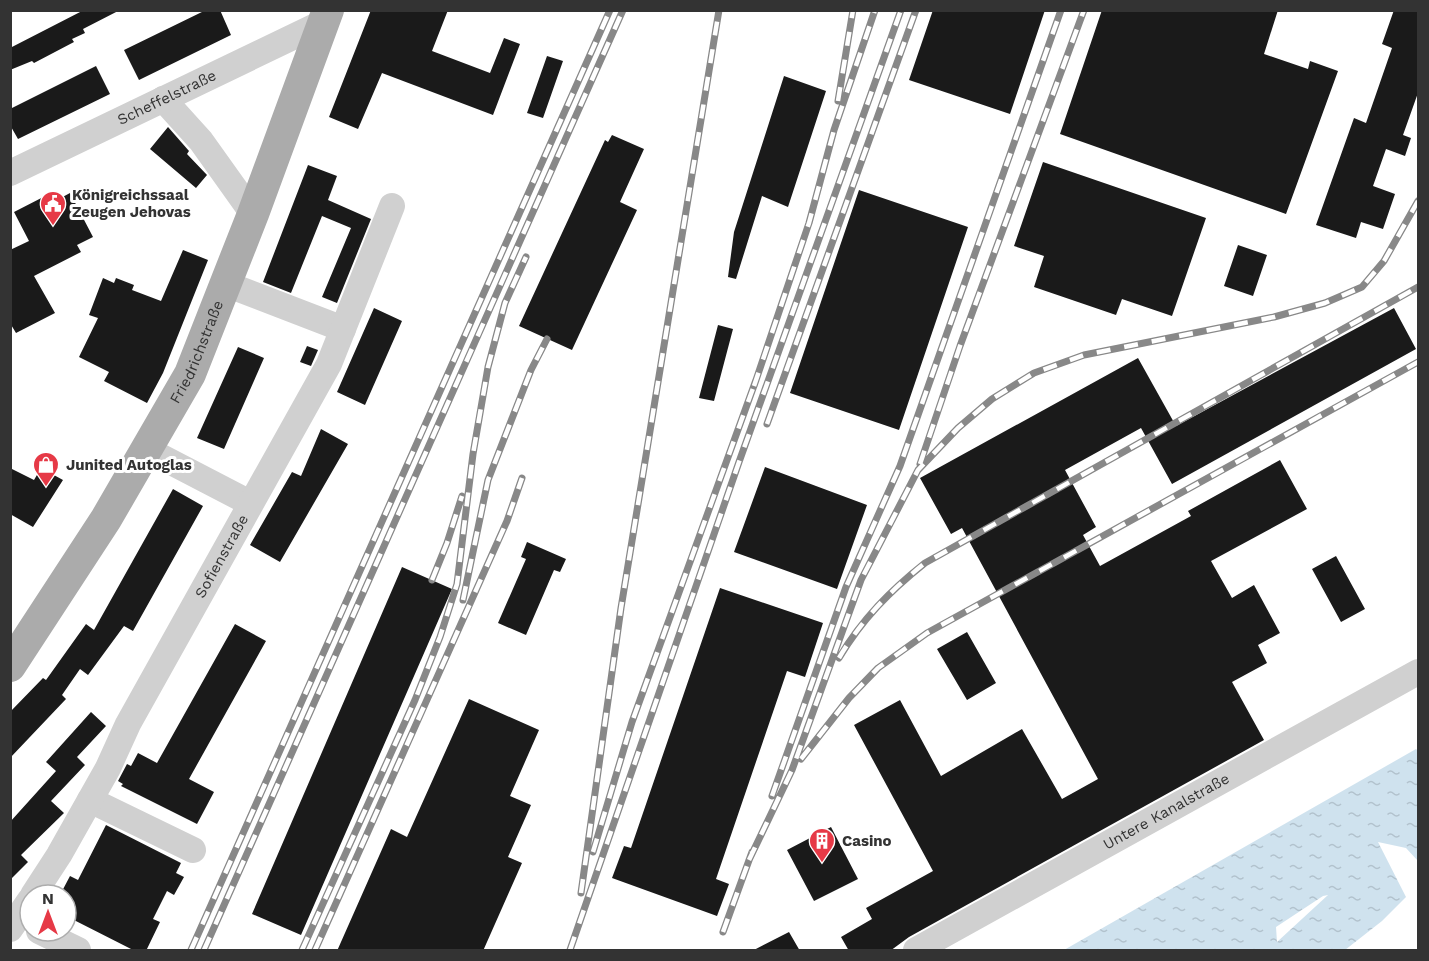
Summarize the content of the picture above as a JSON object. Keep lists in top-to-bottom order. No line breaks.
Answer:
{"streets":{"main road":["Friedrichstraße"],"street":["Scheffelstraße","Sofienstraße","Untere Kanalstraße"]},"crossings":[["Scheffelstraße","Friedrichstraße"]],"places":{"public building":["Königreichssaal Zeugen Jehovas"],"shop":["Junited Autoglas"],"building":["Casino"]},"north":"top"}
